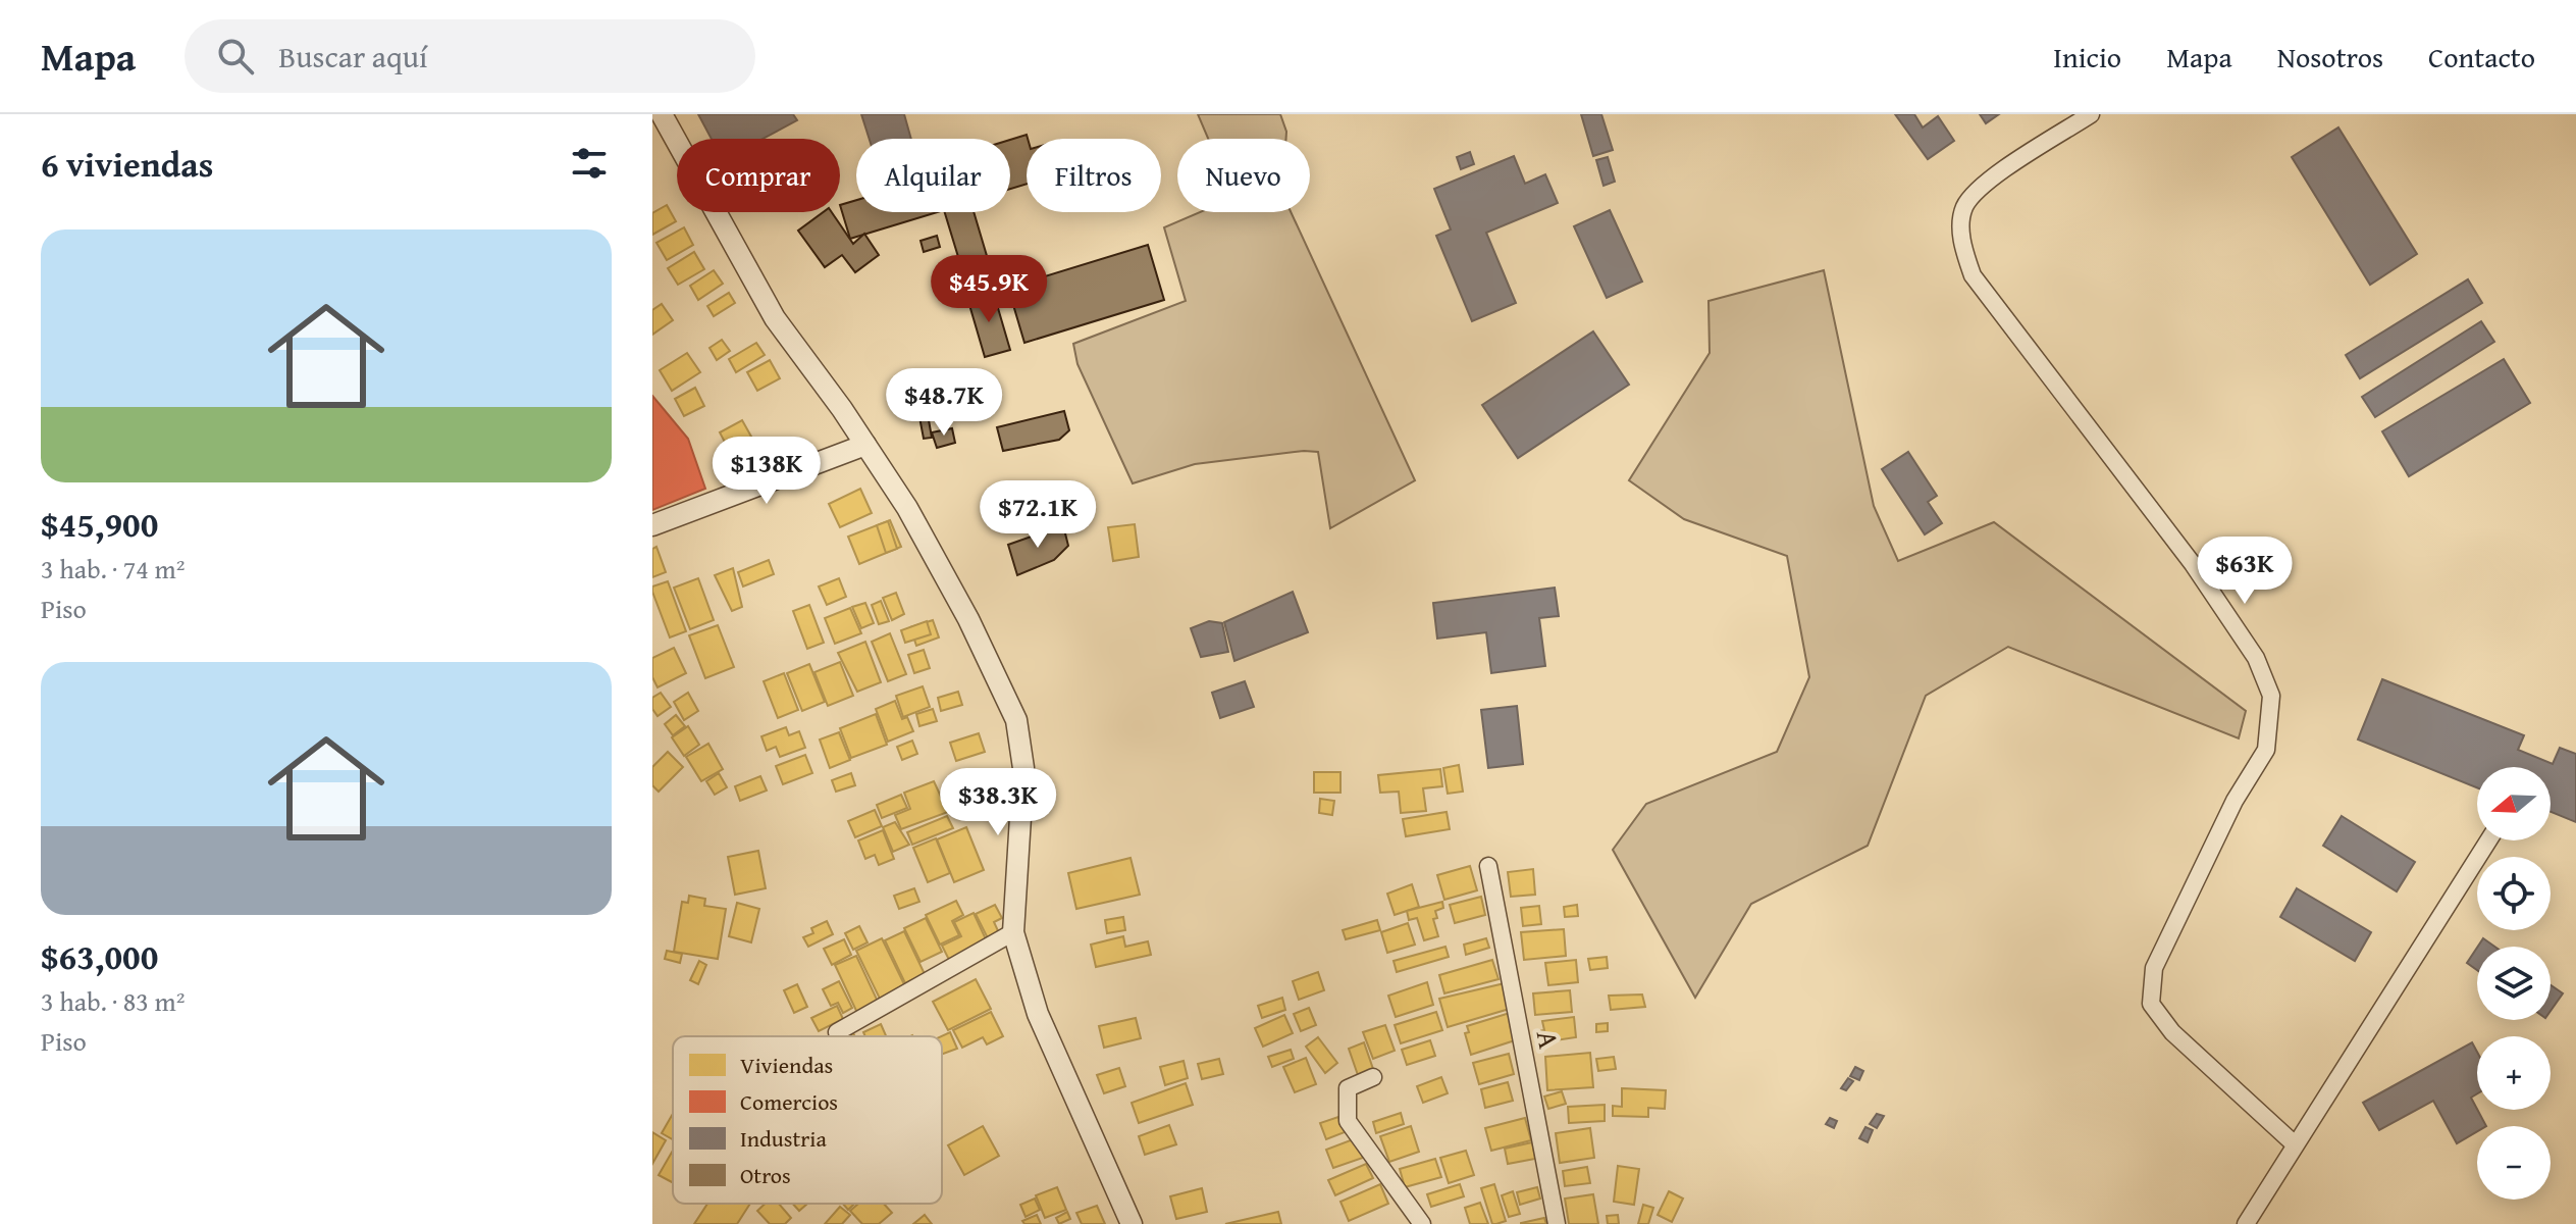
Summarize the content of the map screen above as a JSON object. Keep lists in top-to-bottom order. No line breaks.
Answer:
{"streets":{"street":["A"]},"legend":["Viviendas","Comercios","Industria","Otros"],"north":"left","page":{"header":"Mapa","search":"Buscar aquí","nav":["Inicio","Mapa","Nosotros","Contacto"],"heading":"6 viviendas","chip":["Comprar","Alquilar","Filtros","Nuevo"],"list":[{"name":"$45,900","note":"3 hab. · 74 m² · Piso"},{"name":"$63,000","note":"3 hab. · 83 m² · Piso"}],"price":["$45.9K","$48.7K","$138K","$72.1K","$63K","$38.3K"],"map_buttons":["+","−"]}}
